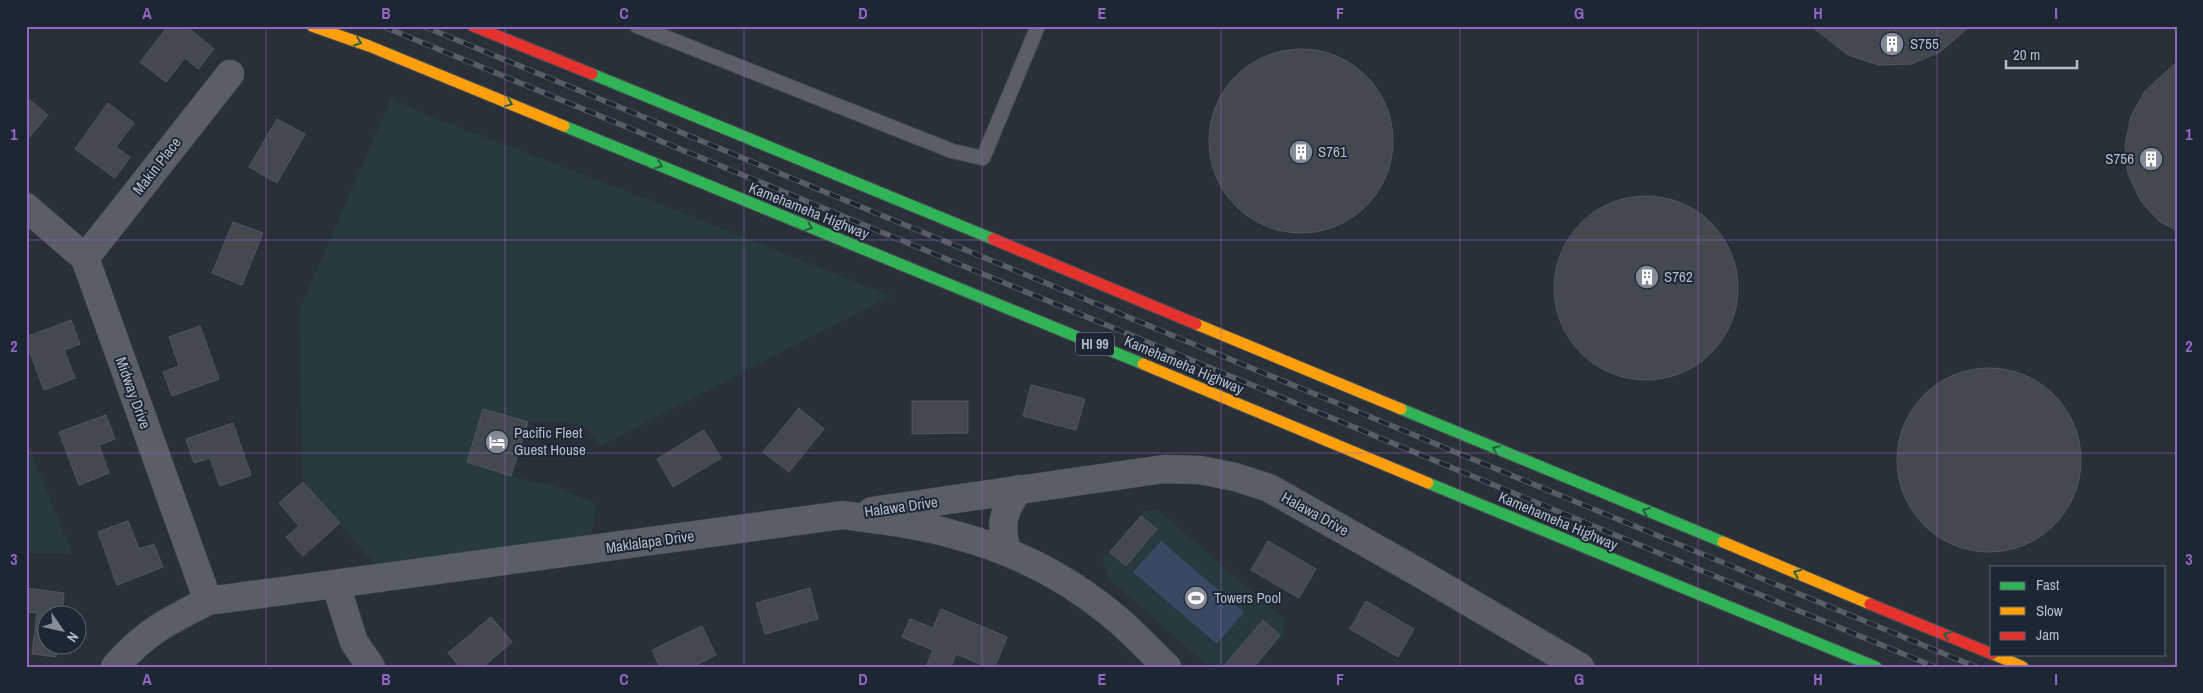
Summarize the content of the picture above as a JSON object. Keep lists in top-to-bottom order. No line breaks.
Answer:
{"streets":{"main road":["Kamehameha Highway","HI 99"],"street":["Makin Place","Midway Drive","Halawa Drive","Maklalapa Drive"]},"crossings":[["Makin Place","Midway Drive"],["Midway Drive","Maklalapa Drive"],["Halawa Drive","Maklalapa Drive"]],"places":{"building":["S755","S761","S756","S762"],"hotel":["Pacific Fleet Guest House"],"sports":["Towers Pool"]},"legend":["Fast","Slow","Jam"],"scale_bar":"20 m","north":"bottom right","grid":{"columns":["A","B","C","D","E","F","G","H","I"],"rows":["1","2","3"]}}
